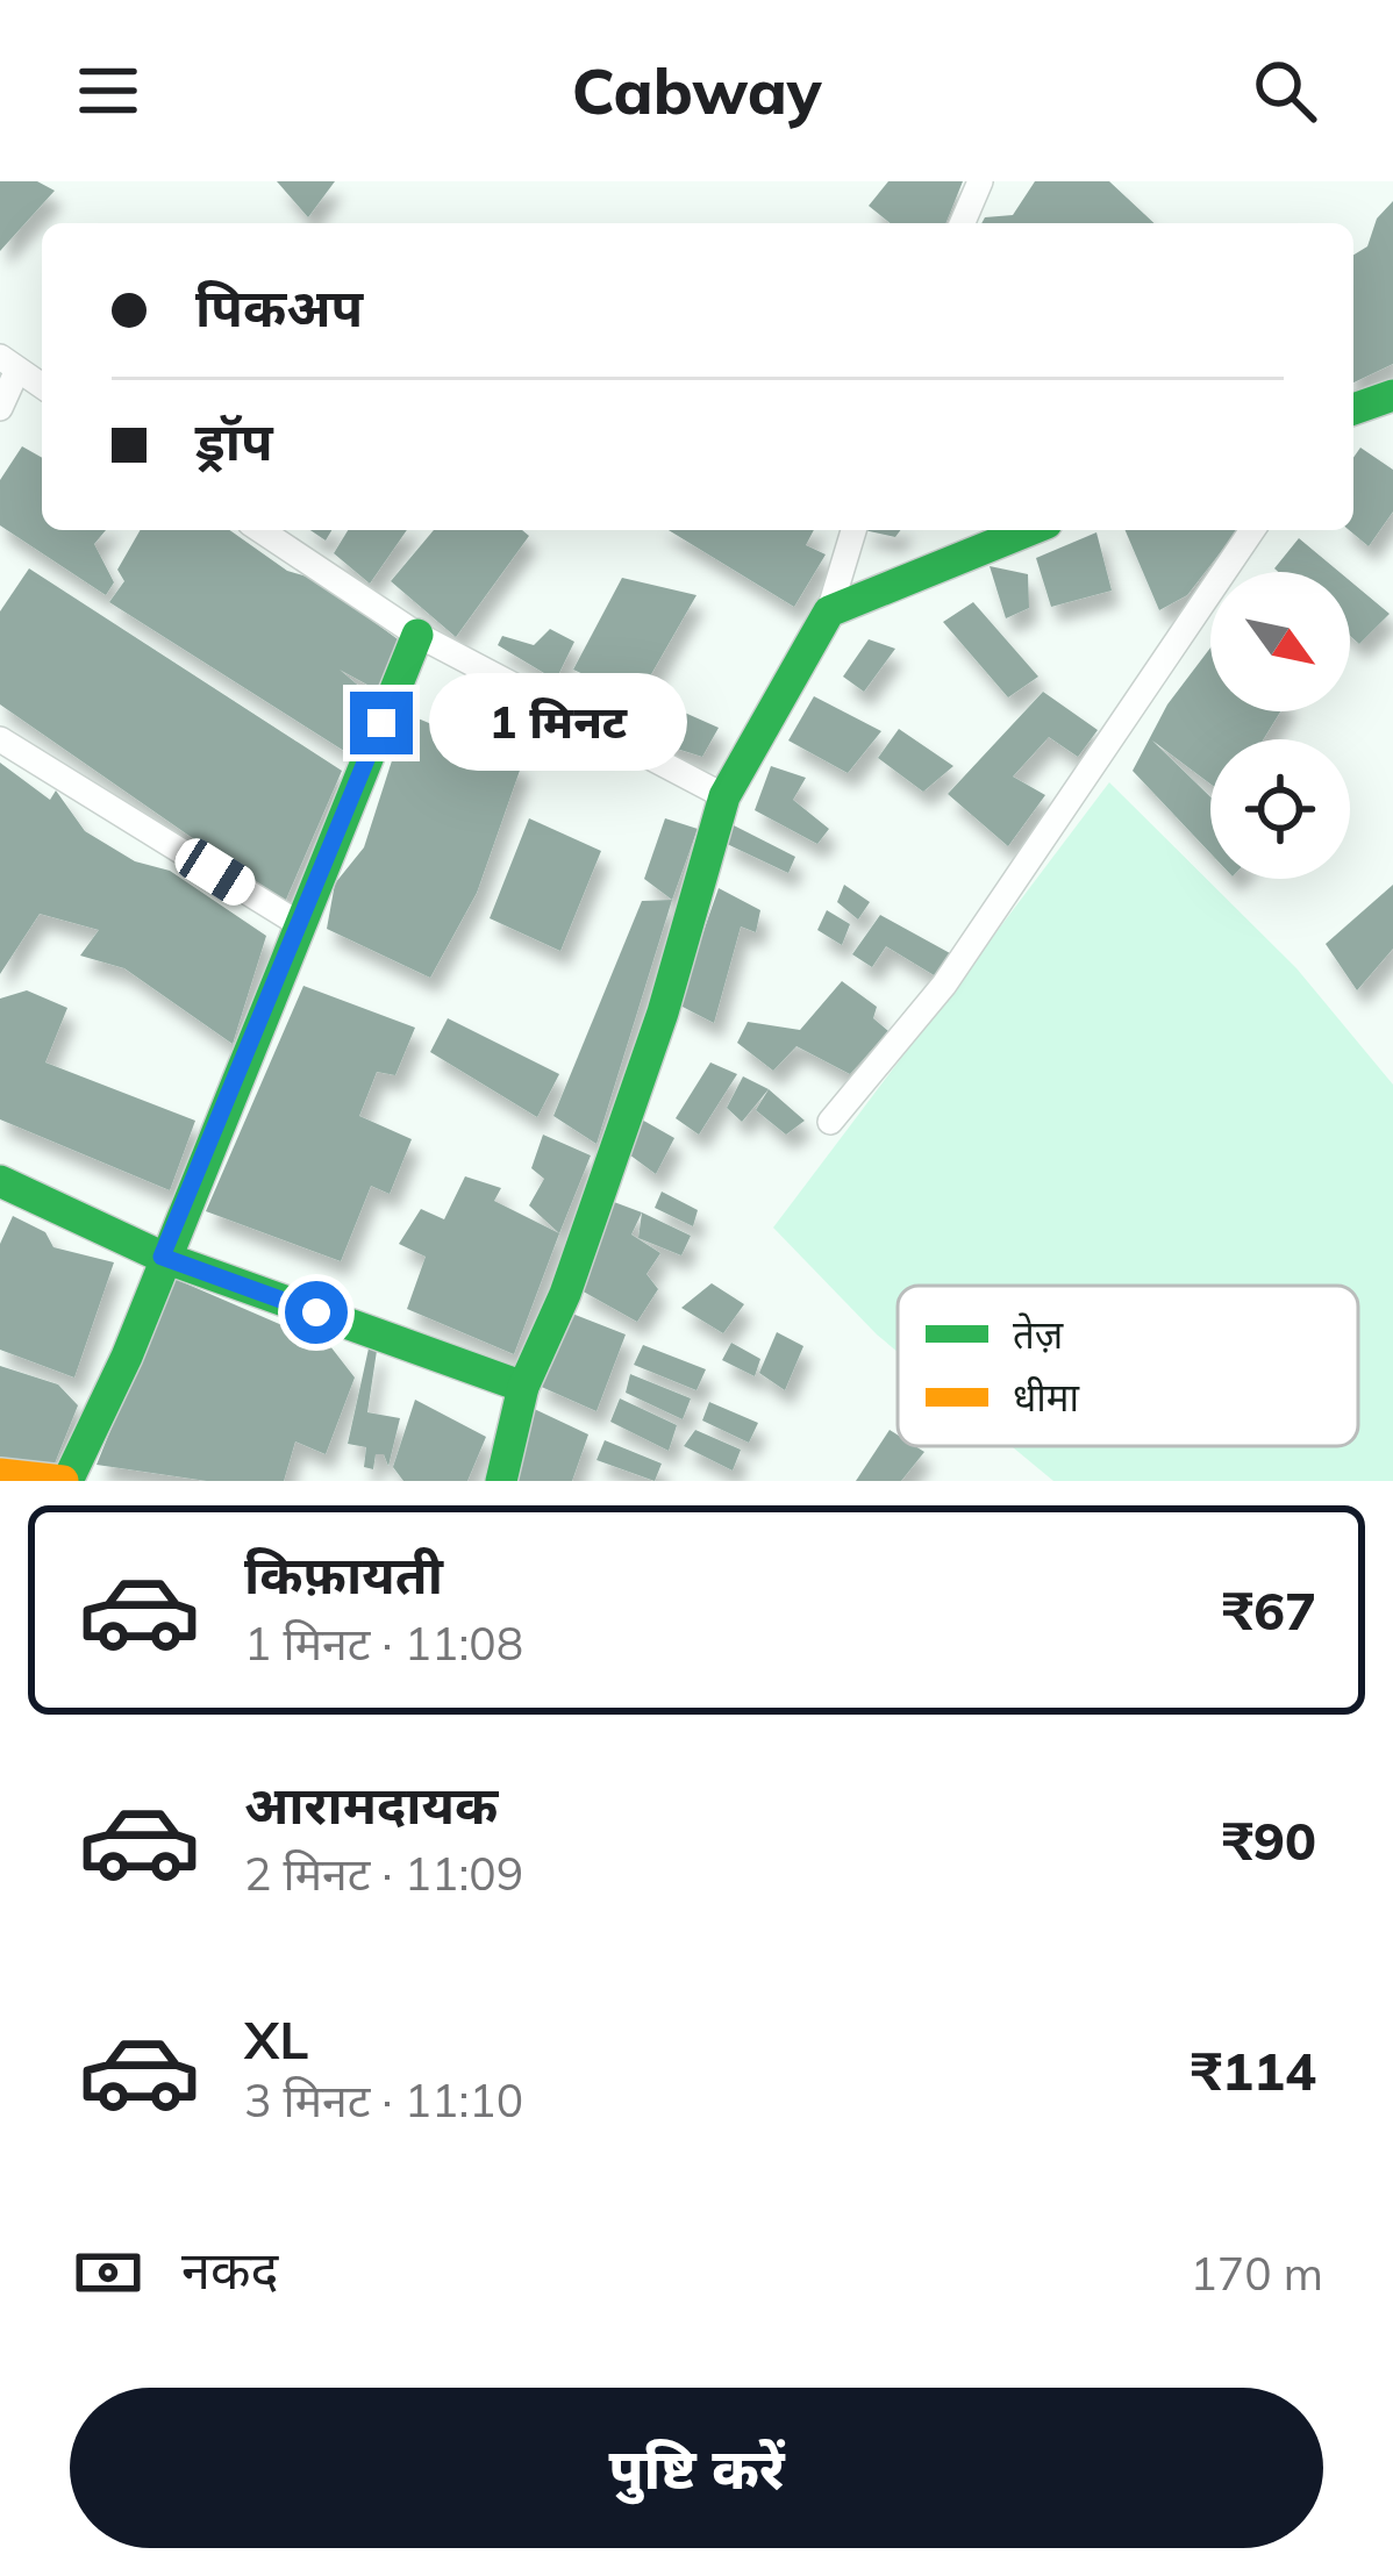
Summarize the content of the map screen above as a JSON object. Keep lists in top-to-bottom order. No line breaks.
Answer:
{"legend":["तेज़","धीमा"],"north":"bottom right","page":{"header":"Cabway","banner":["पिकअप","ड्रॉप"],"bubble":"1 मिनट","list":[{"name":"किफ़ायती","note":"1 मिनट · 11:08","value":"₹67"},{"name":"आरामदायक","note":"2 मिनट · 11:09","value":"₹90"},{"name":"XL","note":"3 मिनट · 11:10","value":"₹114"}],"pay":["नकद","170 m"],"buttons":"पुष्टि करें"}}
